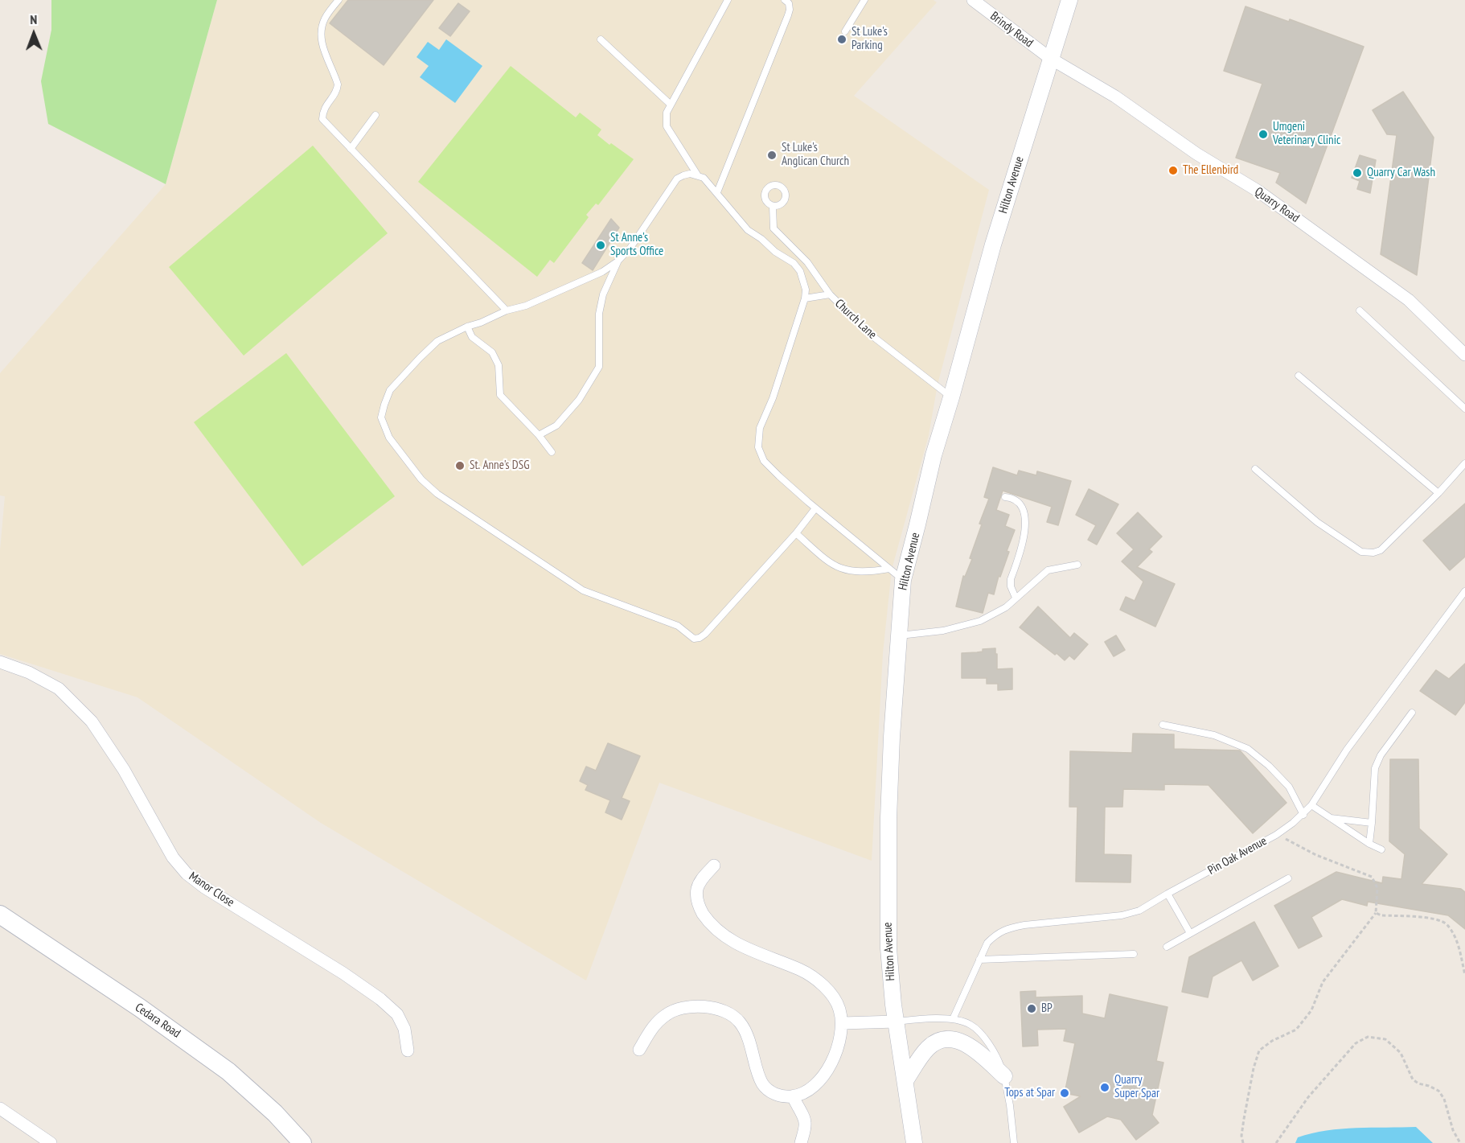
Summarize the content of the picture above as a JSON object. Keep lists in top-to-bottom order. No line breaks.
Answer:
{"streets":{"main road":["Cedara Road"],"street":["Brindy Road","Hilton Avenue","Quarry Road","Manor Close"],"lane":["Church Lane","Pin Oak Avenue"]},"crossings":[["Brindy Road","Hilton Avenue"],["Brindy Road","Quarry Road"],["Hilton Avenue","Quarry Road"],["Hilton Avenue","Church Lane"]],"places":["St Luke's Parking","Umgeni Veterinary Clinic","St Luke's Anglican Church","The Ellenbird","Quarry Car Wash","St Anne's Sports Office","St. Anne's DSG","BP","Quarry Super Spar","Tops at Spar"],"north":"top"}
